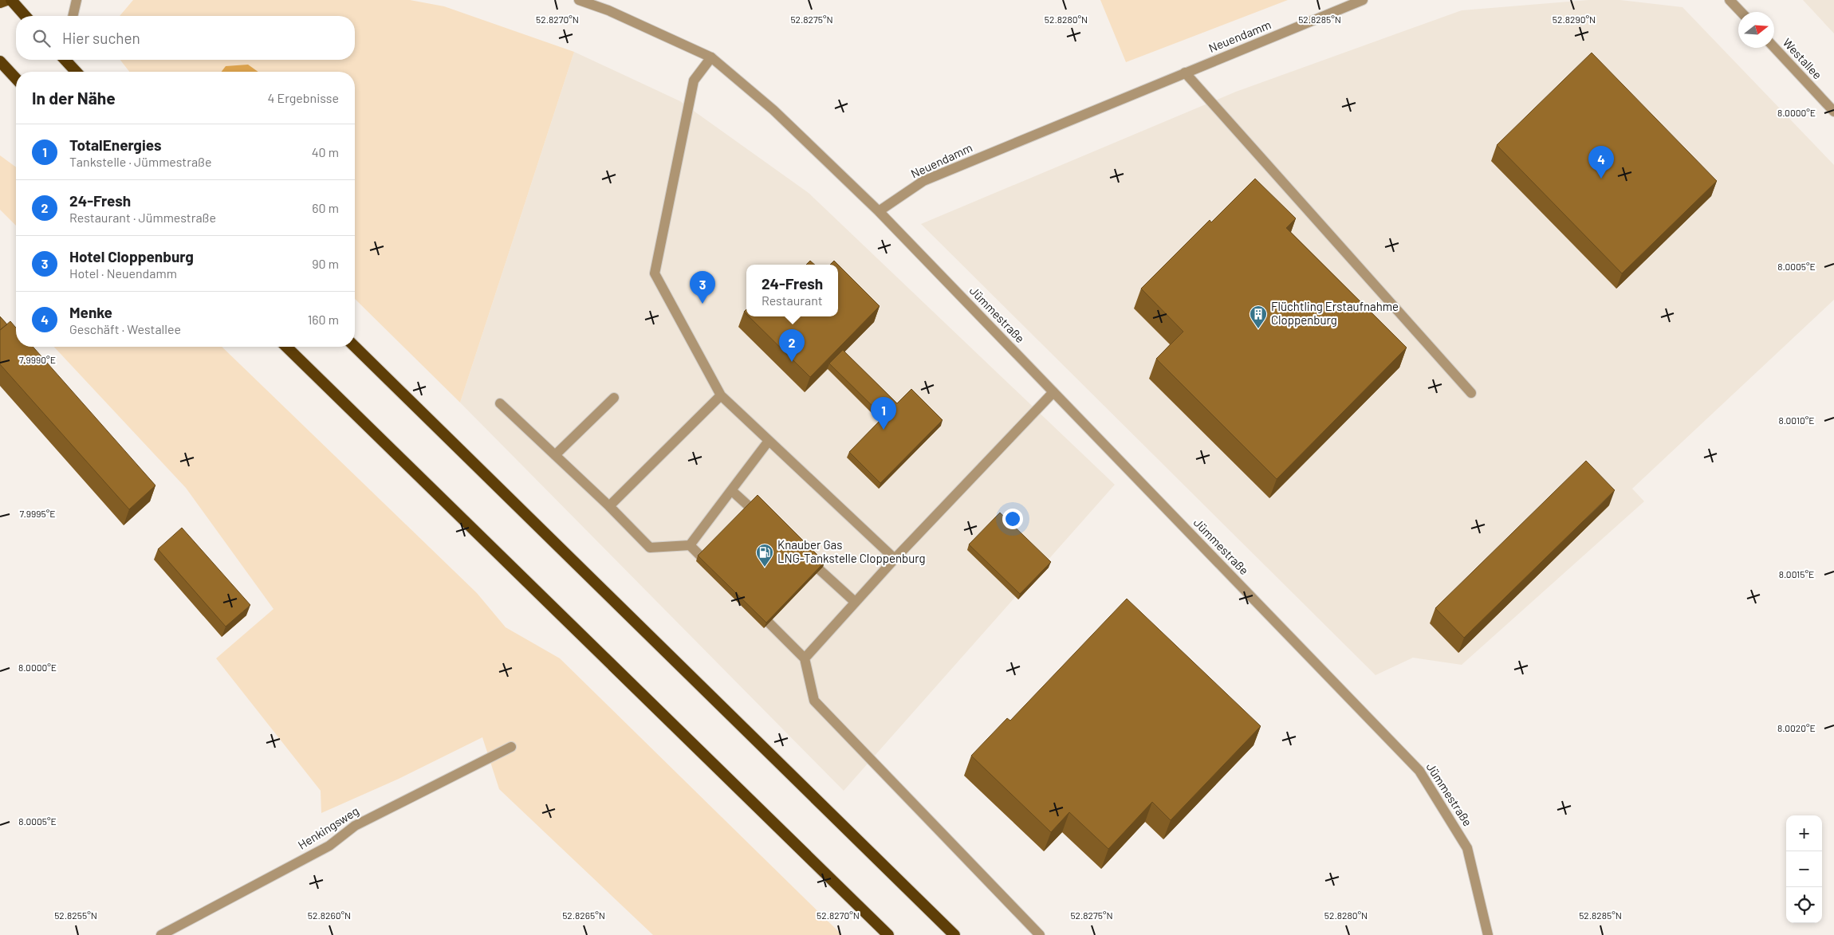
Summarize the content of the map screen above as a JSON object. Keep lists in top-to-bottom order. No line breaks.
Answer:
{"streets":{"street":["Neuendamm","Westallee","Jümmestraße","Henkingsweg"]},"crossings":[["Neuendamm","Jümmestraße"]],"places":{"building":["Flüchtling Erstaufnahme Cloppenburg"],"fuel station":["Knauber Gas LNG-Tankstelle Cloppenburg"]},"north":"right","page":{"search":"Hier suchen","heading":["In der Nähe","4 Ergebnisse"],"list":[{"mark":"1","name":"TotalEnergies","note":"Tankstelle · Jümmestraße","value":"40 m"},{"mark":"2","name":"24-Fresh","note":"Restaurant · Jümmestraße","value":"60 m"},{"mark":"3","name":"Hotel Cloppenburg","note":"Hotel · Neuendamm","value":"90 m"},{"mark":"4","name":"Menke","note":"Geschäft · Westallee","value":"160 m"}],"pins":["4","3","2","1"],"popup":["24-Fresh","Restaurant"],"map_buttons":["+","−"]},"coordinates":["52.8270°N","52.8275°N","52.8280°N","52.8285°N","52.8290°N","8.0000°E","8.0005°E","7.9990°E","8.0010°E","7.9995°E","8.0015°E","8.0020°E","52.8255°N","52.8260°N","52.8265°N"]}
